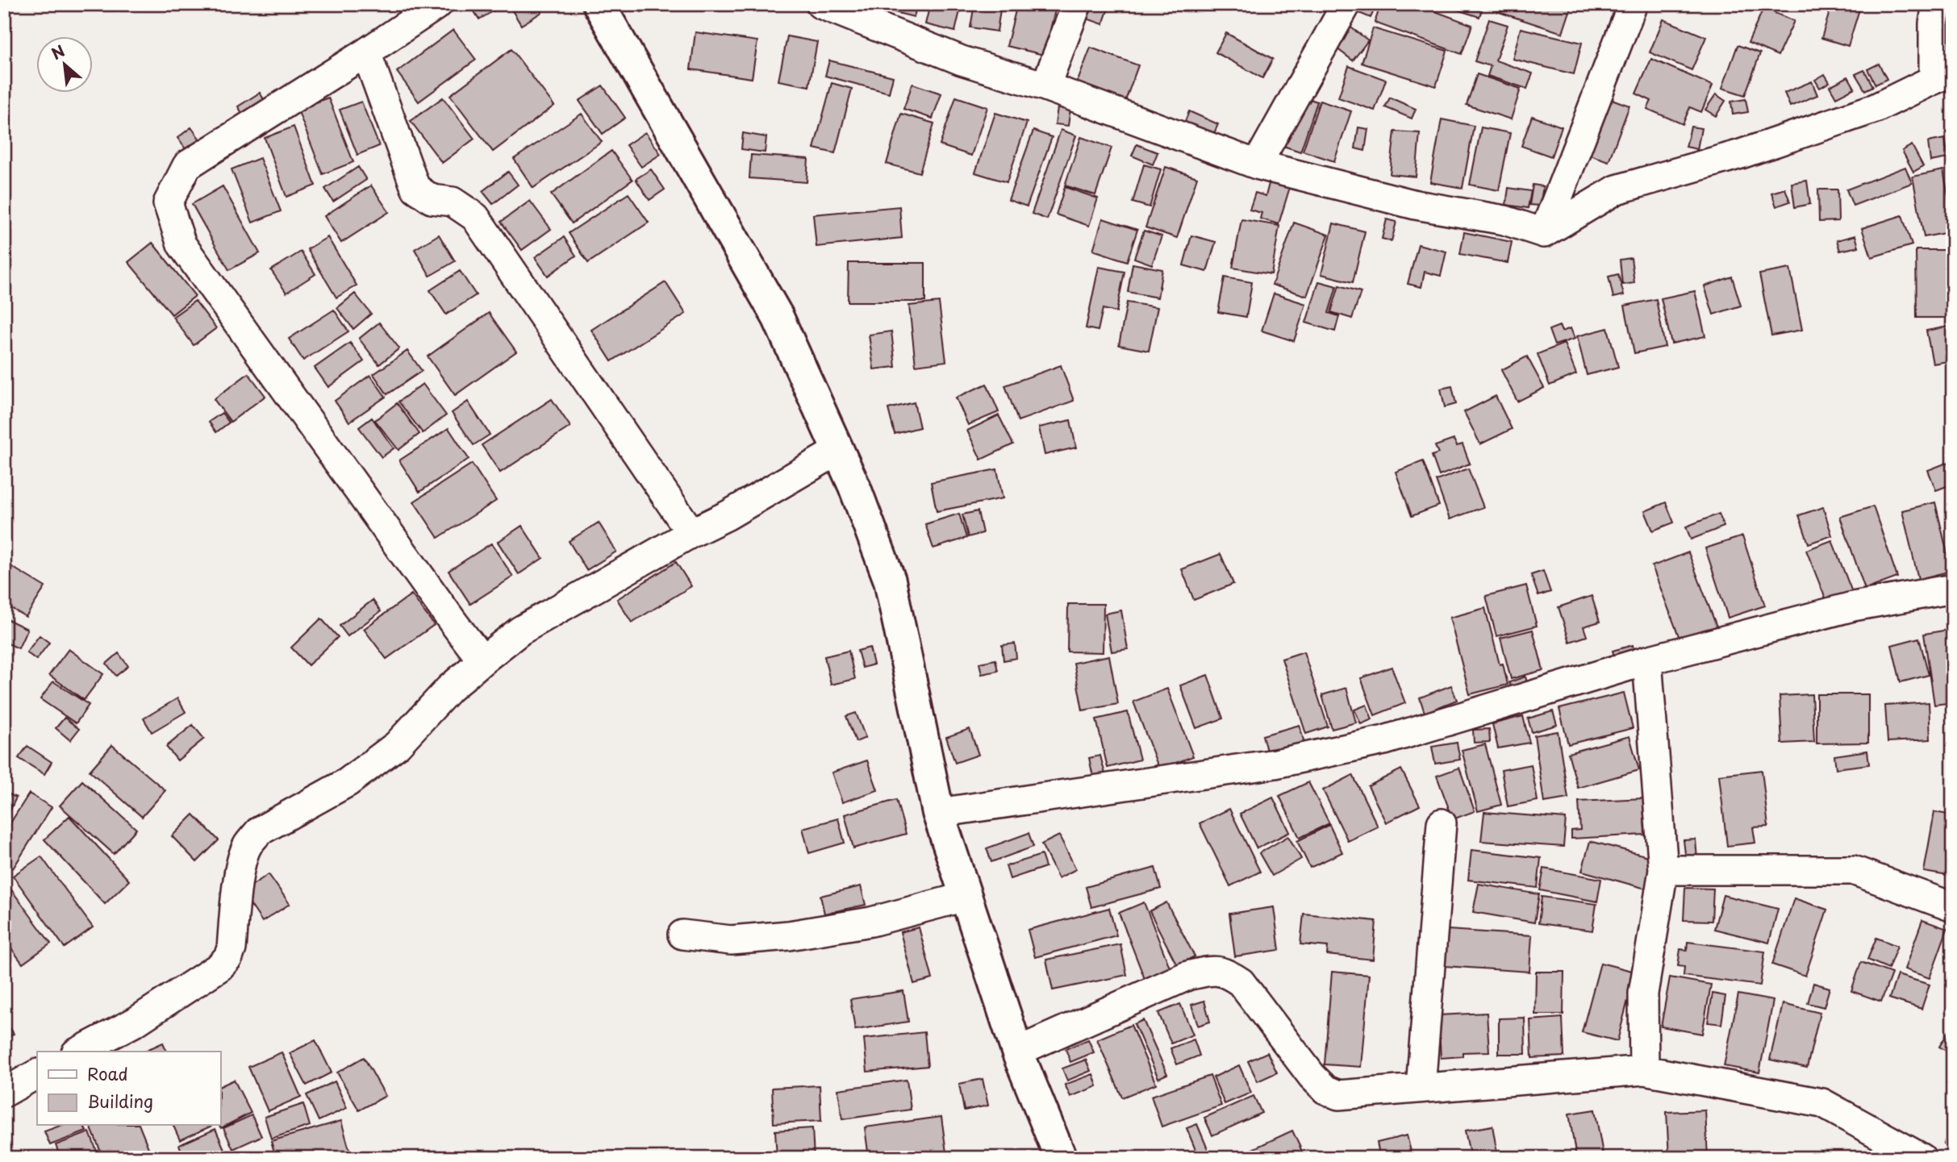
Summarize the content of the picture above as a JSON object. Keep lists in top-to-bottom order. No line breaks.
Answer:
{"legend":["Road","Building"],"north":"top left"}
